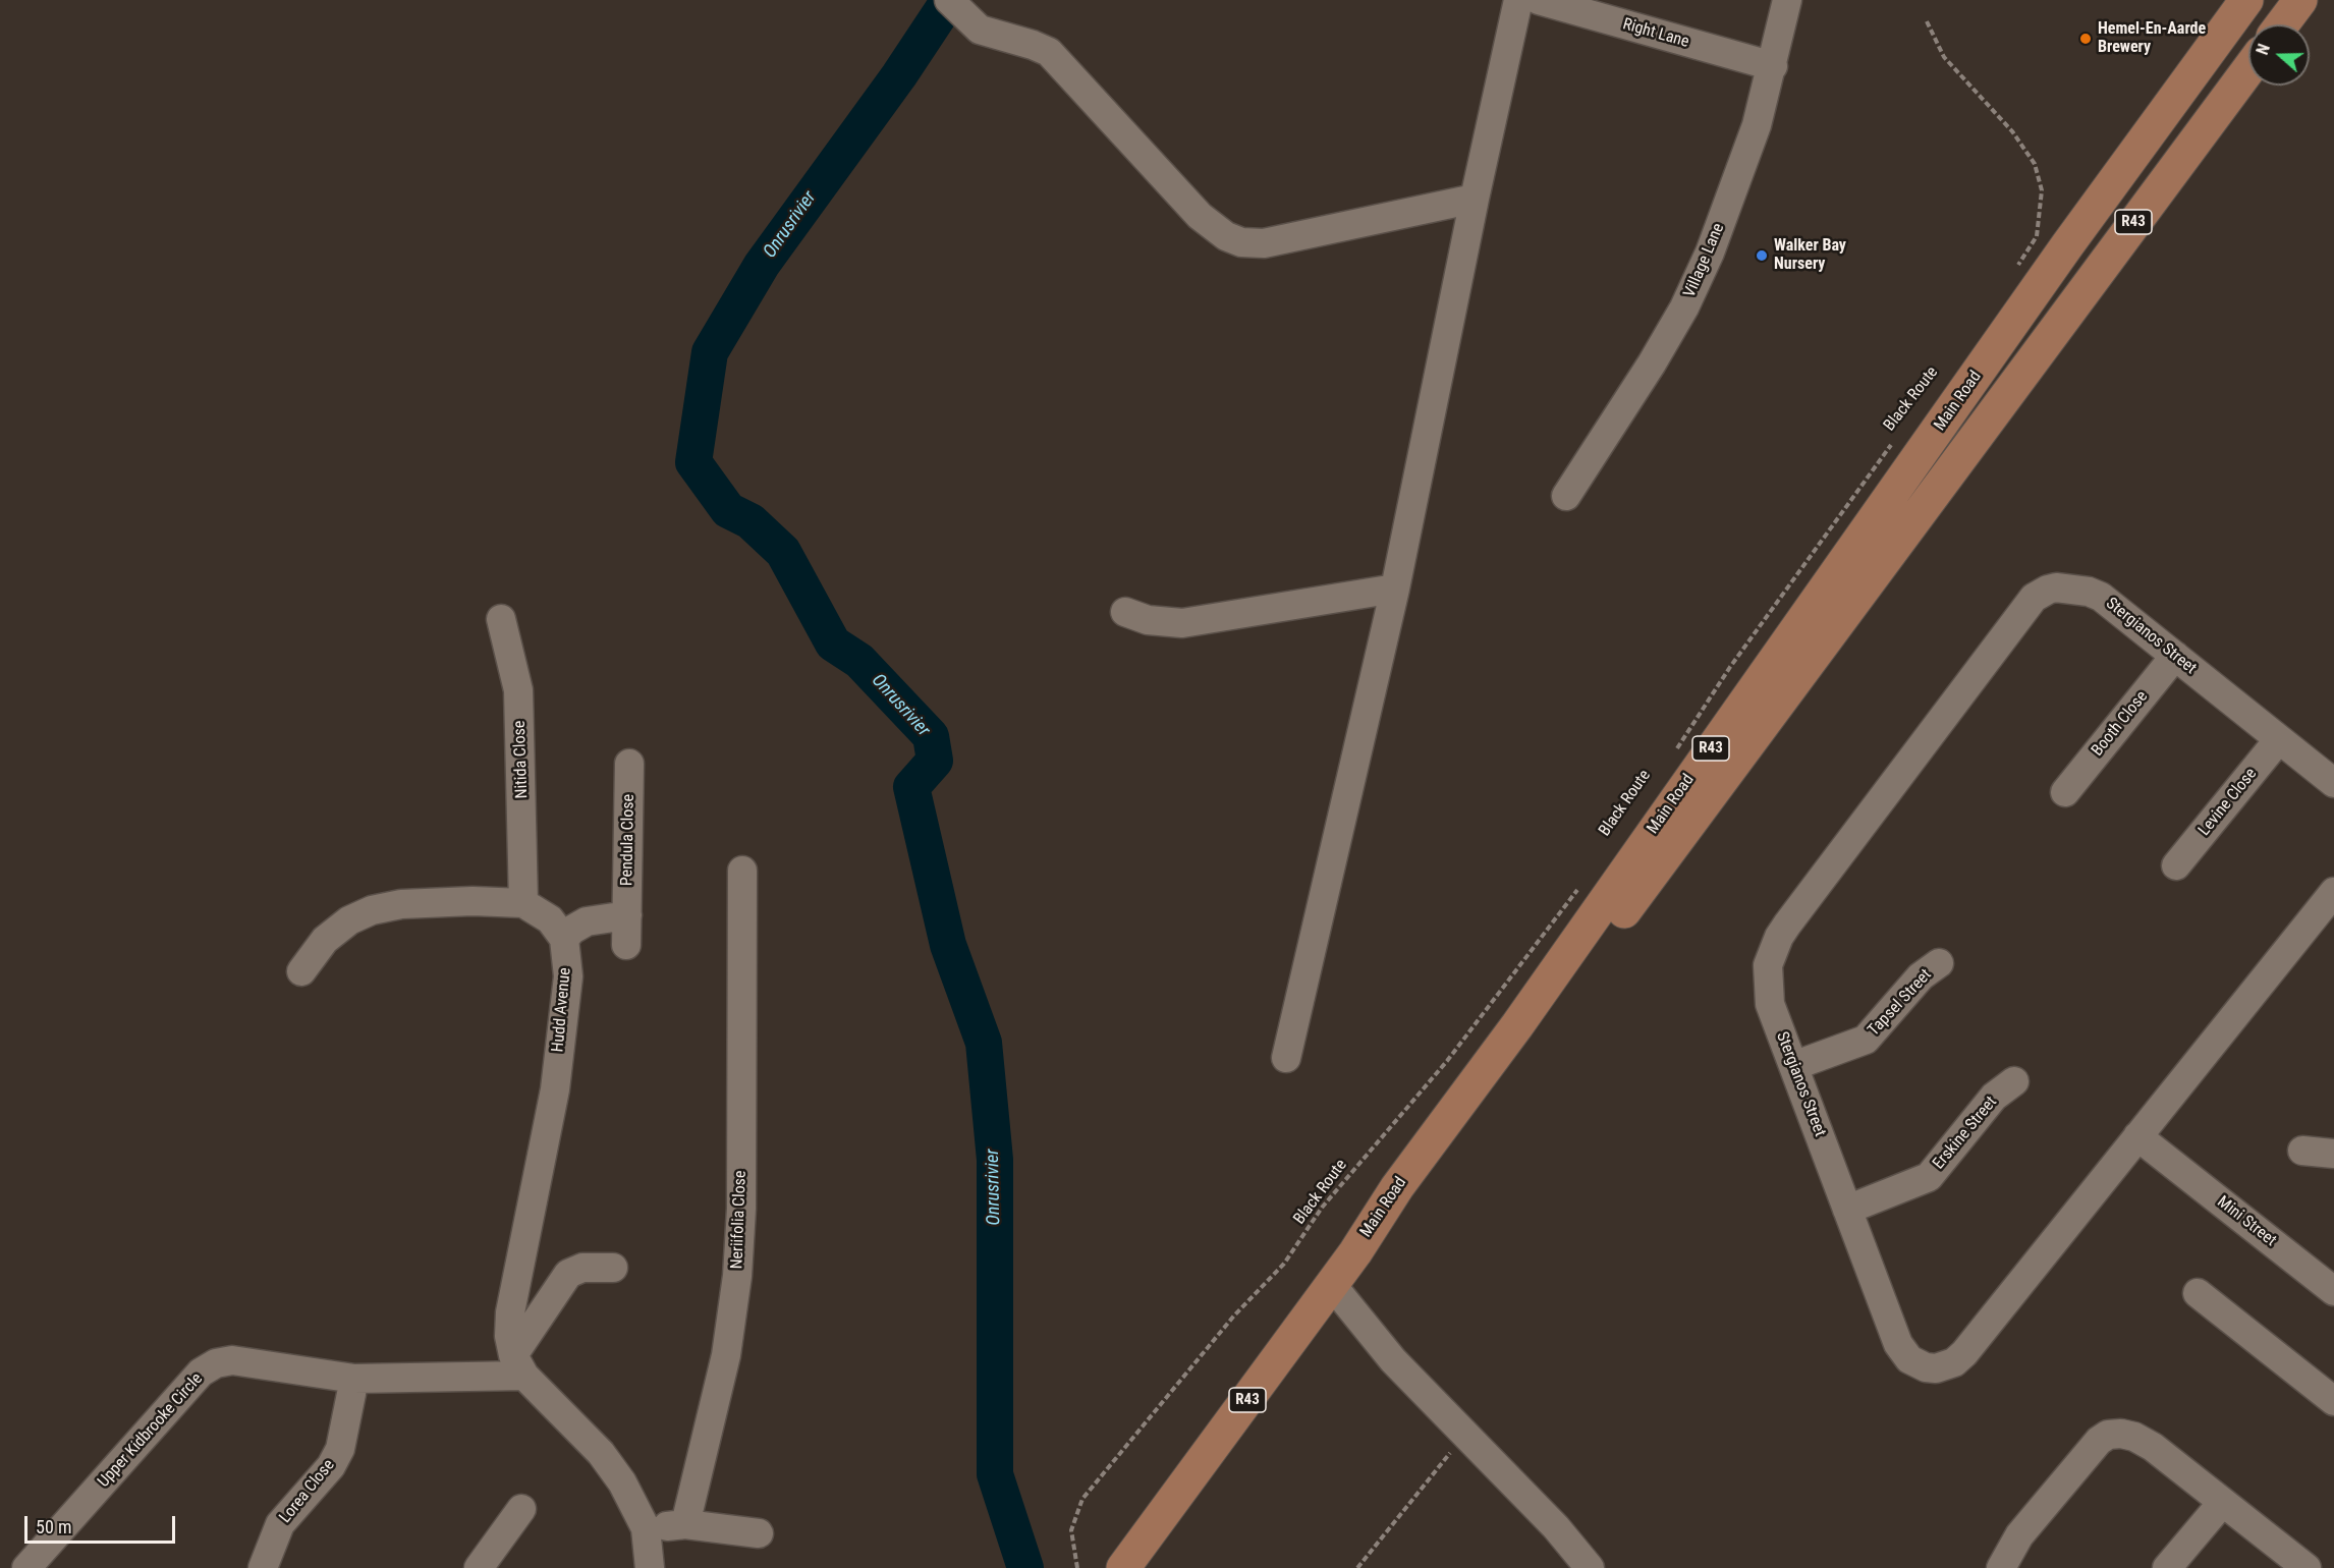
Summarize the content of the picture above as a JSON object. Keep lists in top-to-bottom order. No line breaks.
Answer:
{"streets":{"main road":["R43","Main Road"],"street":["Right Lane","Village Lane","Stergianos Street","Booth Close","Nitida Close","Levine Close","Pendula Close","Tapsel Street","Hudd Avenue","Erskine Street","Neriifolia Close","Mini Street","Upper Kidbrooke Circle","Lorea Close"],"path":["Black Route"]},"crossings":[["Right Lane","Village Lane"],["R43","Main Road"],["Stergianos Street","Booth Close"],["Stergianos Street","Levine Close"],["Stergianos Street","Tapsel Street"],["Stergianos Street","Erskine Street"],["Stergianos Street","Mini Street"],["Hudd Avenue","Upper Kidbrooke Circle"],["Upper Kidbrooke Circle","Lorea Close"]],"water":["Onrusrivier"],"places":["Hemel-En-Aarde Brewery","Walker Bay Nursery"],"scale_bar":"50 m","north":"left"}
